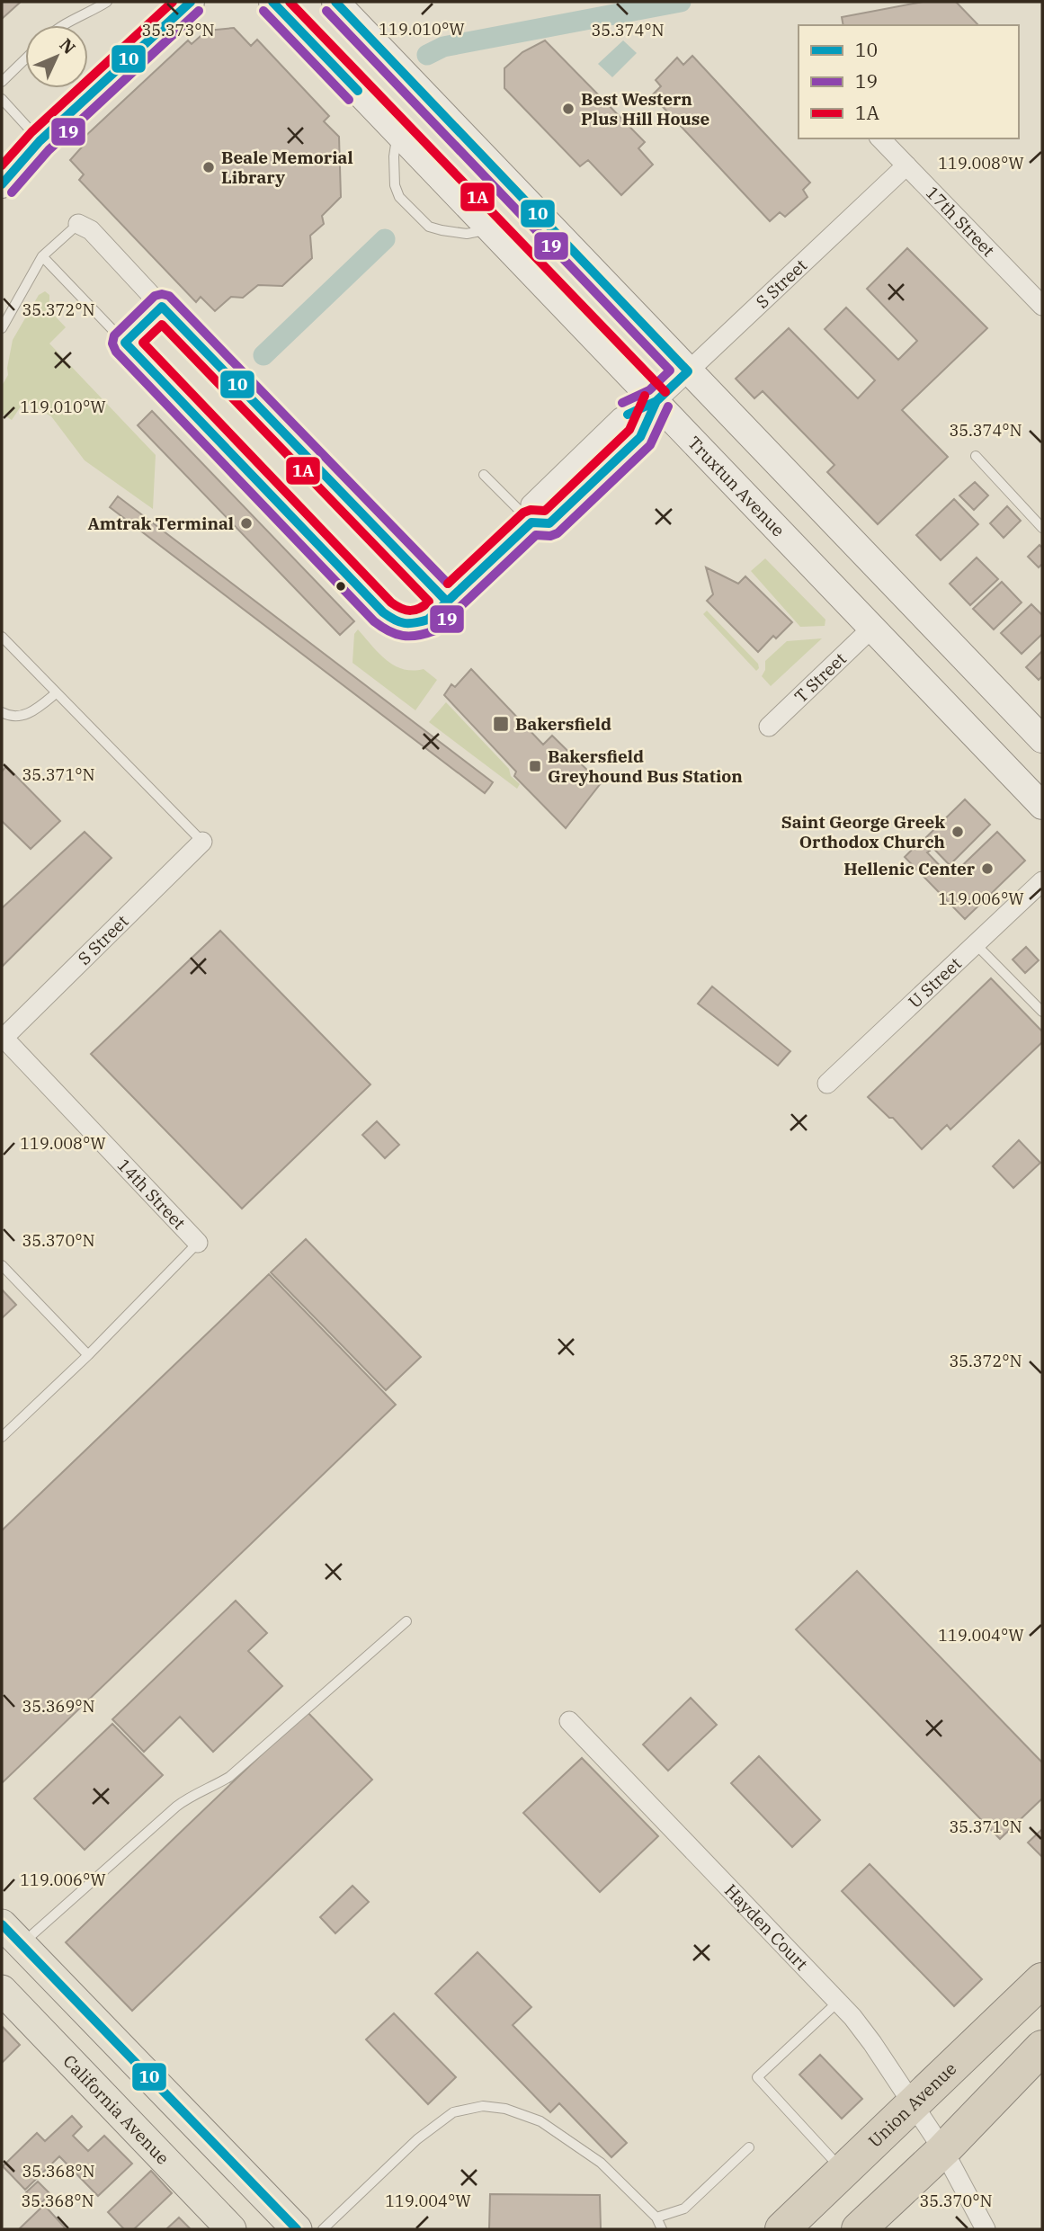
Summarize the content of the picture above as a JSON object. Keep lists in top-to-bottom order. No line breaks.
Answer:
{"streets":{"highway":["Union Avenue"],"main road":["Truxtun Avenue","California Avenue"],"street":["17th Street","S Street","T Street","U Street","14th Street","Hayden Court"]},"crossings":[["17th Street","S Street"],["S Street","Truxtun Avenue"],["S Street","14th Street"],["Truxtun Avenue","T Street"],["Hayden Court","Union Avenue"]],"places":{"other":["Best Western Plus Hill House","Beale Memorial Library","Amtrak Terminal","Saint George Greek Orthodox Church","Hellenic Center"],"transit":["Bakersfield","Bakersfield Greyhound Bus Station"]},"lines":["transit line 10","transit line 1A","transit line 19"],"legend":["10","19","1A"],"north":"top right","coordinates":["119.010°W","35.373°N","35.374°N","119.008°W","35.372°N","35.371°N","119.006°W","35.370°N","119.004°W","35.369°N","35.368°N"]}
